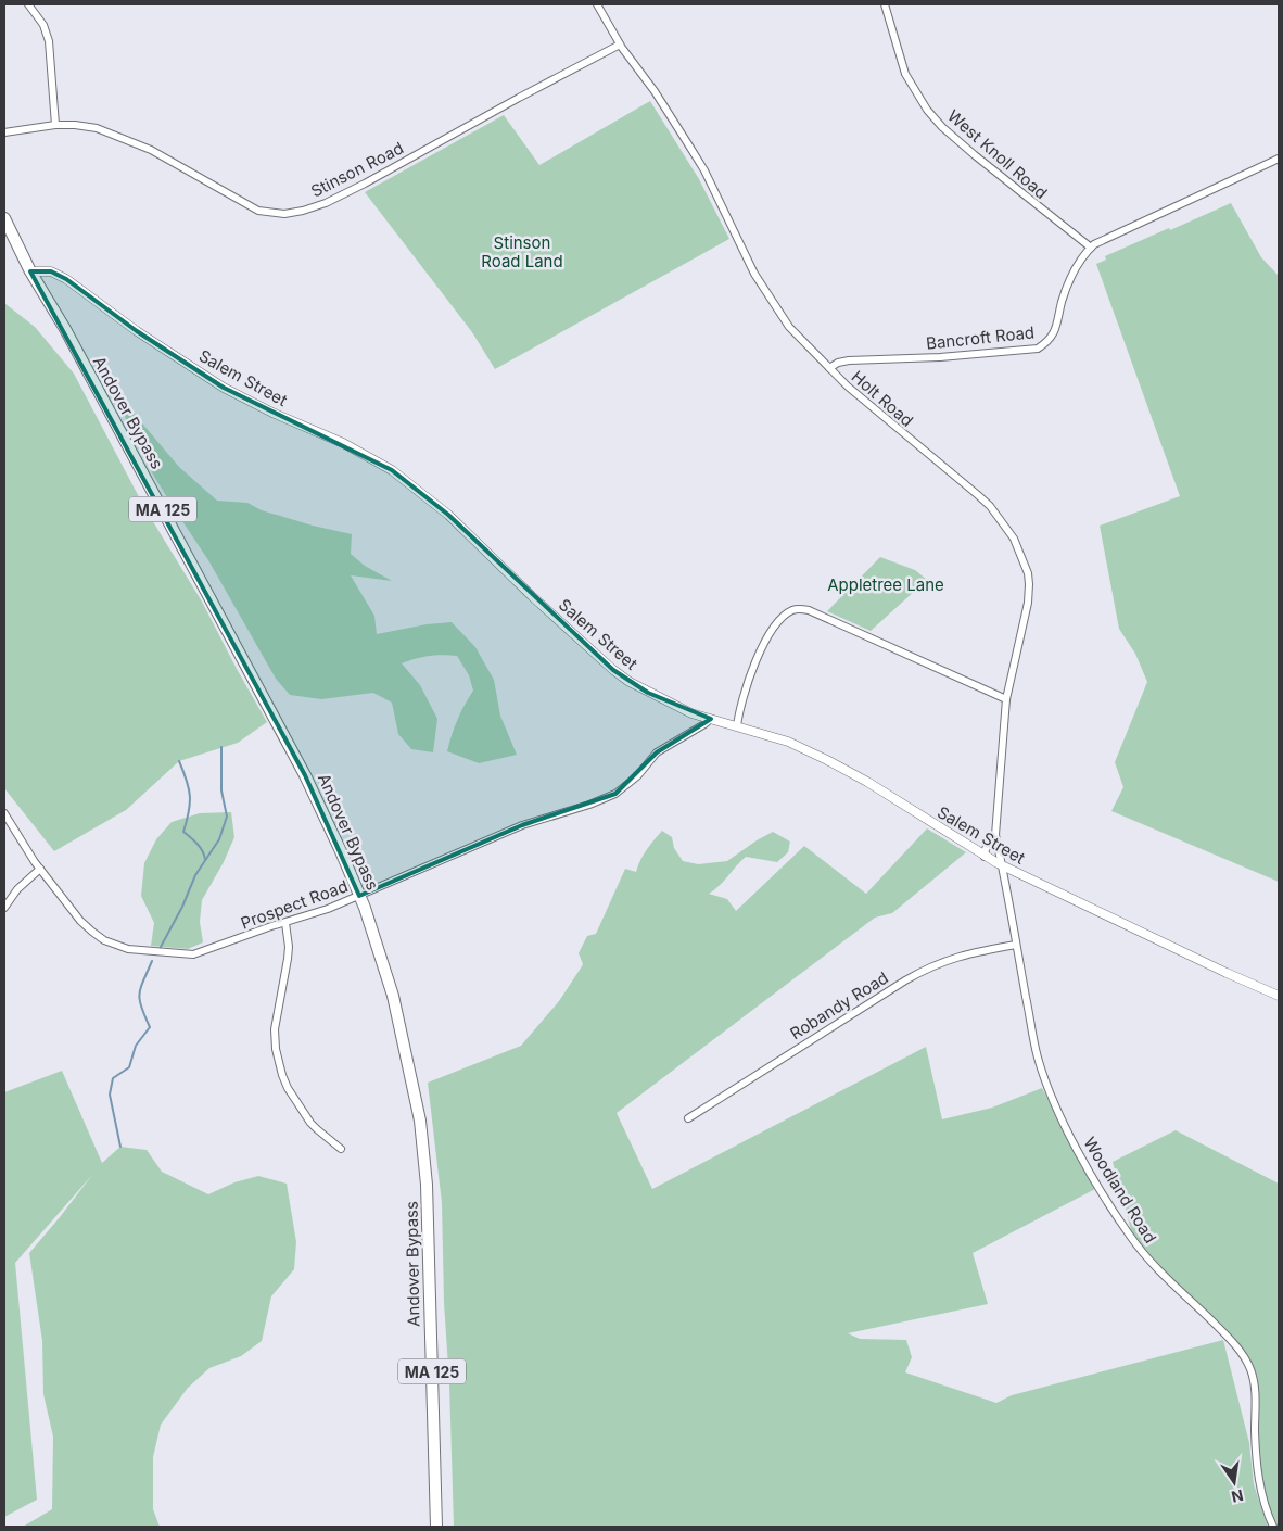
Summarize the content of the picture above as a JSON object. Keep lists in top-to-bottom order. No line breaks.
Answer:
{"streets":{"main road":["Andover Bypass","MA 125"],"street":["West Knoll Road","Stinson Road","Bancroft Road","Salem Street","Holt Road","Prospect Road","Robandy Road","Woodland Road"]},"crossings":[["West Knoll Road","Bancroft Road"],["Stinson Road","Holt Road"],["Bancroft Road","Holt Road"],["Salem Street","Holt Road"],["Salem Street","Andover Bypass"],["Salem Street","Prospect Road"],["Salem Street","Woodland Road"],["Holt Road","Woodland Road"],["Andover Bypass","Prospect Road"],["Robandy Road","Woodland Road"]],"parks":["Stinson Road Land","Appletree Lane"],"north":"bottom"}
